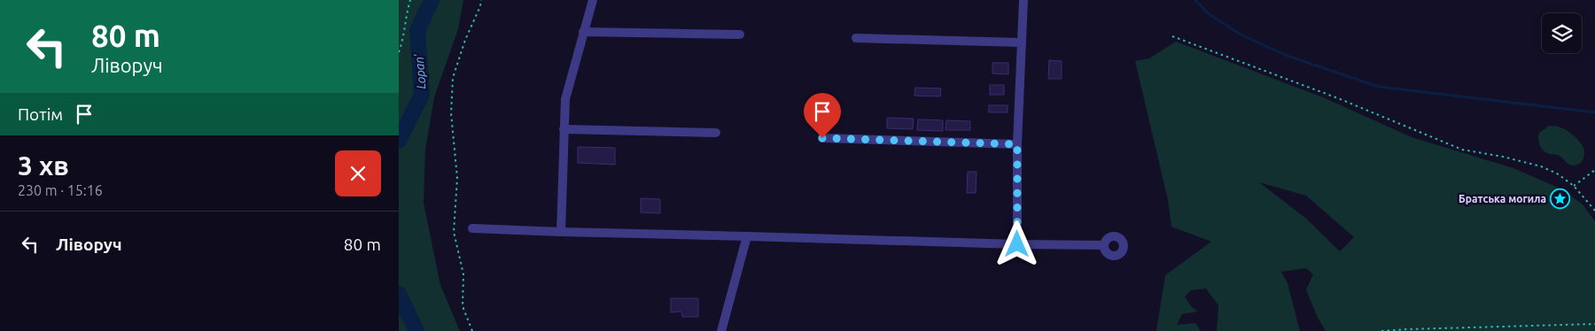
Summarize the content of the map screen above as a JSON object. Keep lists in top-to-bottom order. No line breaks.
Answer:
{"water":["Lopan'"],"places":{"place":["Братська могила"]},"page":{"turn":["80 m","Ліворуч"],"then":"Потім","heading":["3 хв","230 m · 15:16"],"list":[{"name":"Ліворуч","value":"80 m"}]}}
